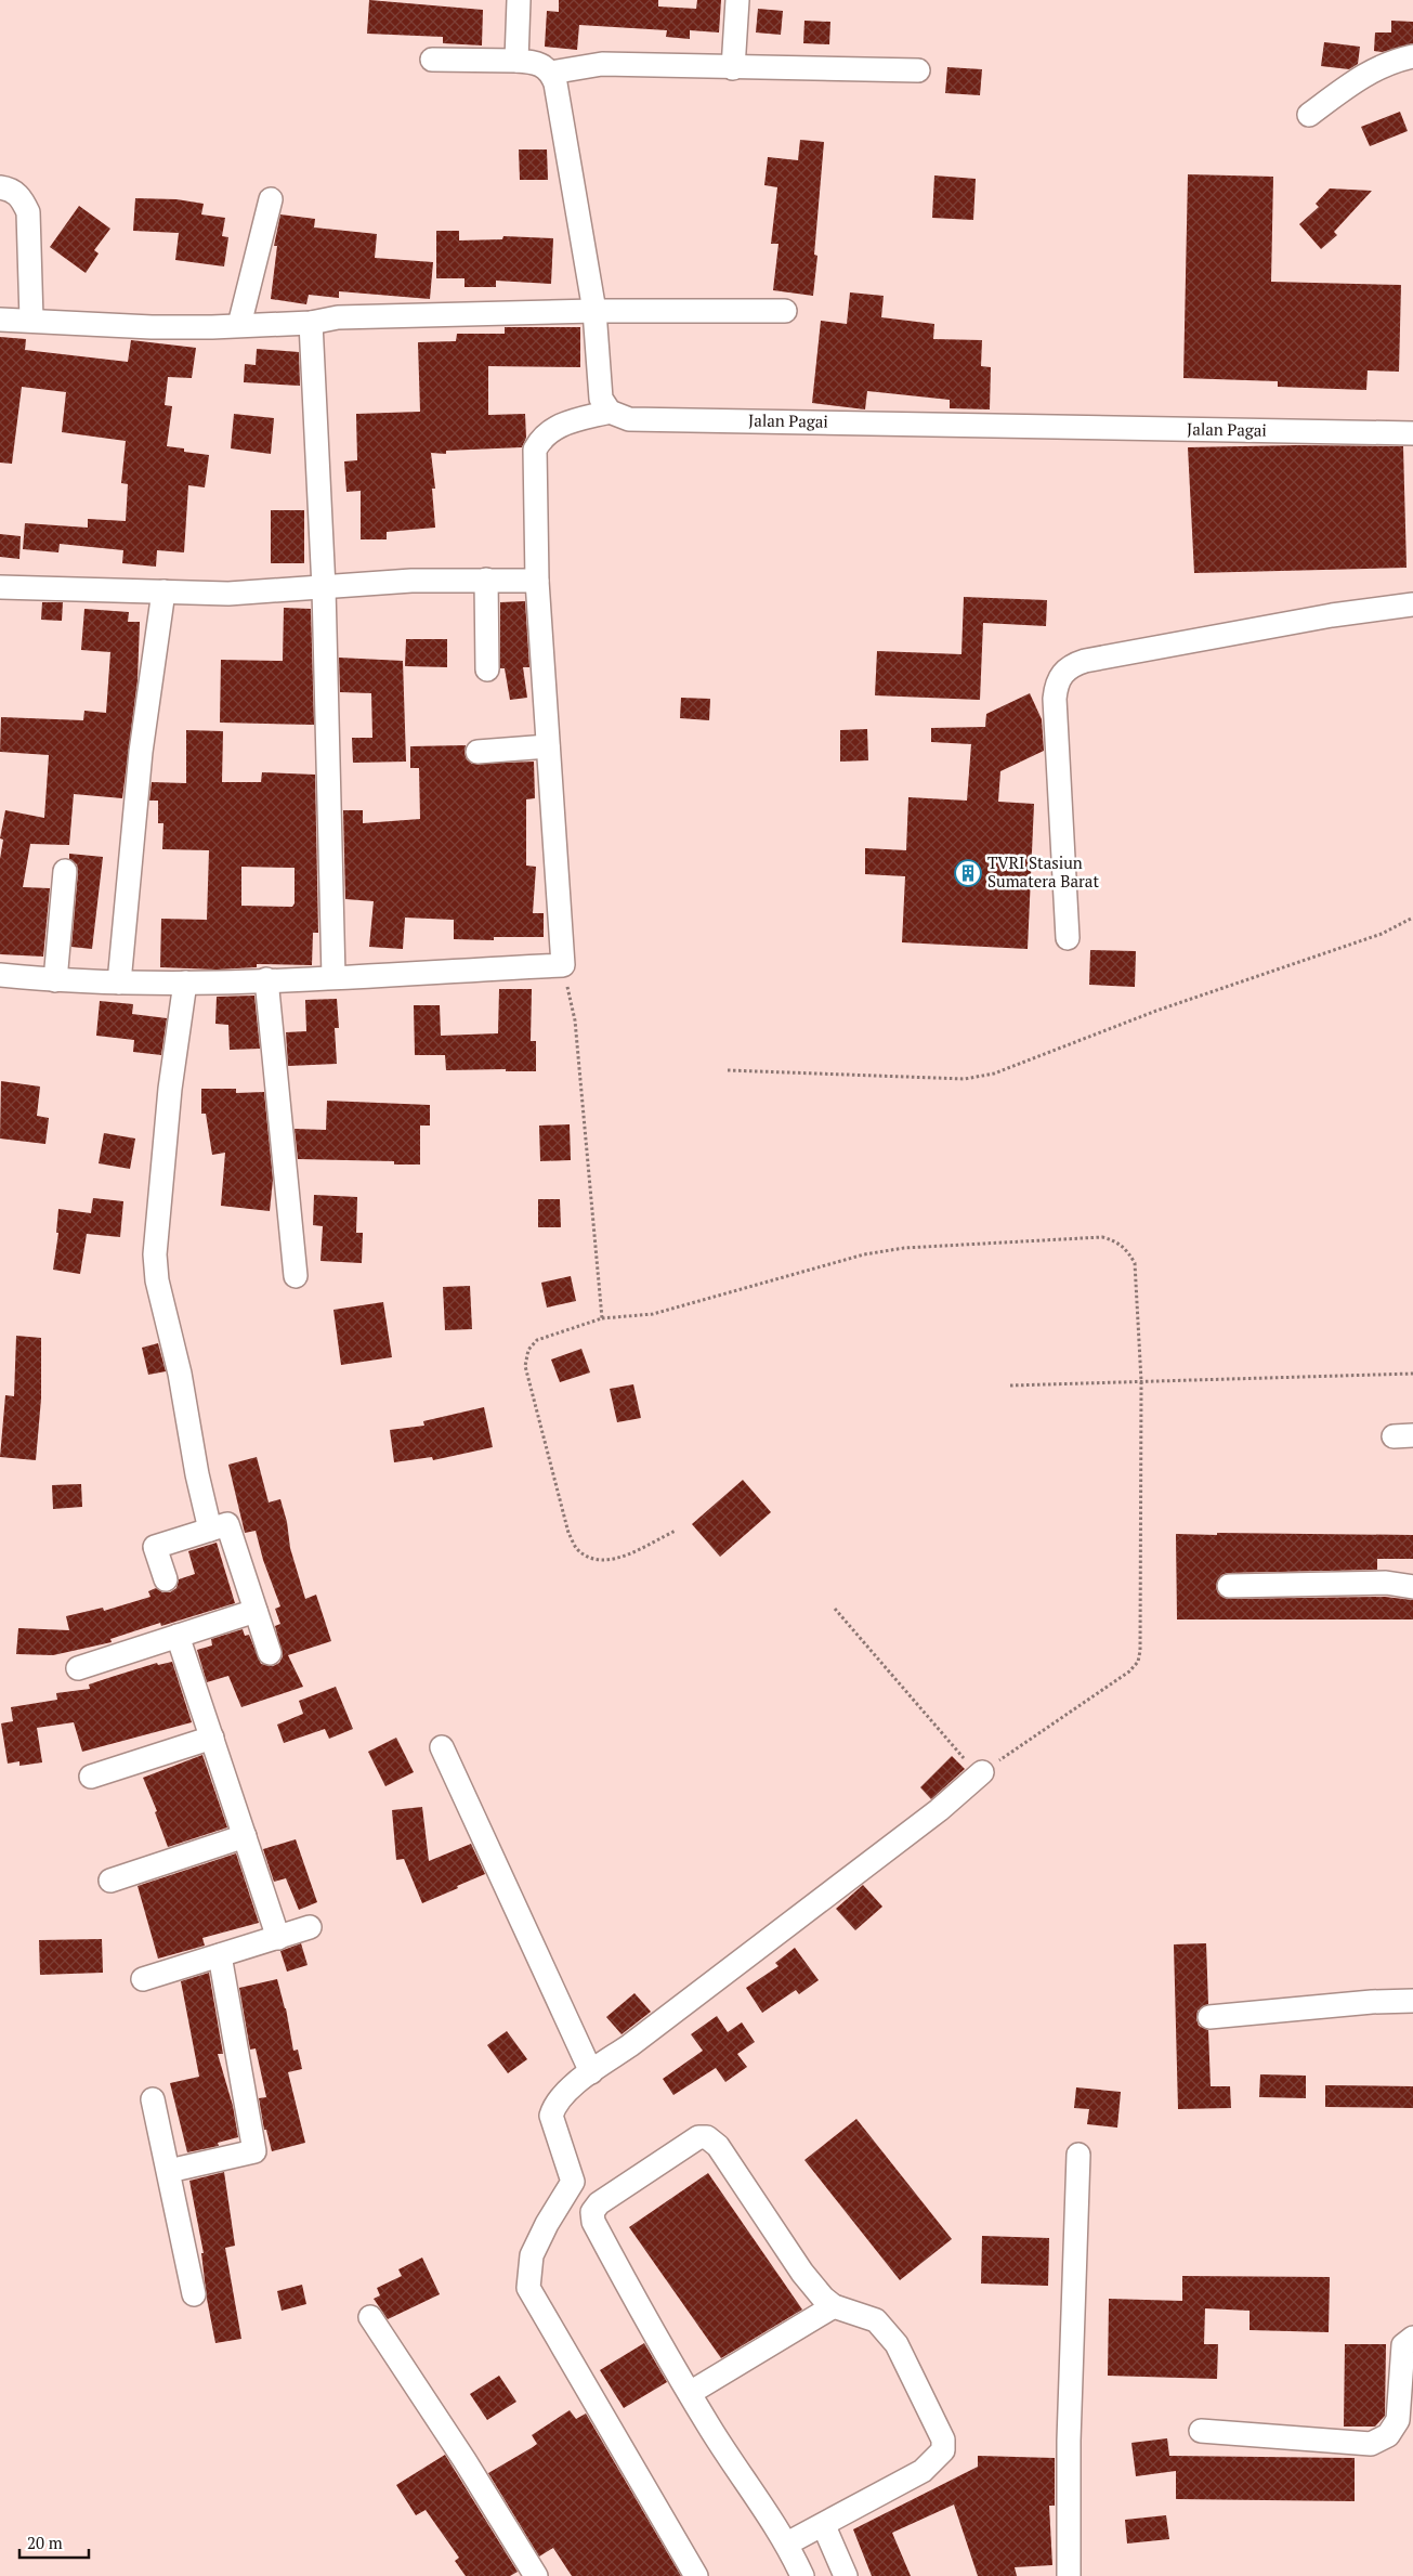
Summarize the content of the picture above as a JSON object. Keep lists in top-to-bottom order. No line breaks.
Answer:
{"streets":{"street":["Jalan Pagai"]},"places":{"building":["TVRI Stasiun Sumatera Barat"]},"scale_bar":"20 m"}
